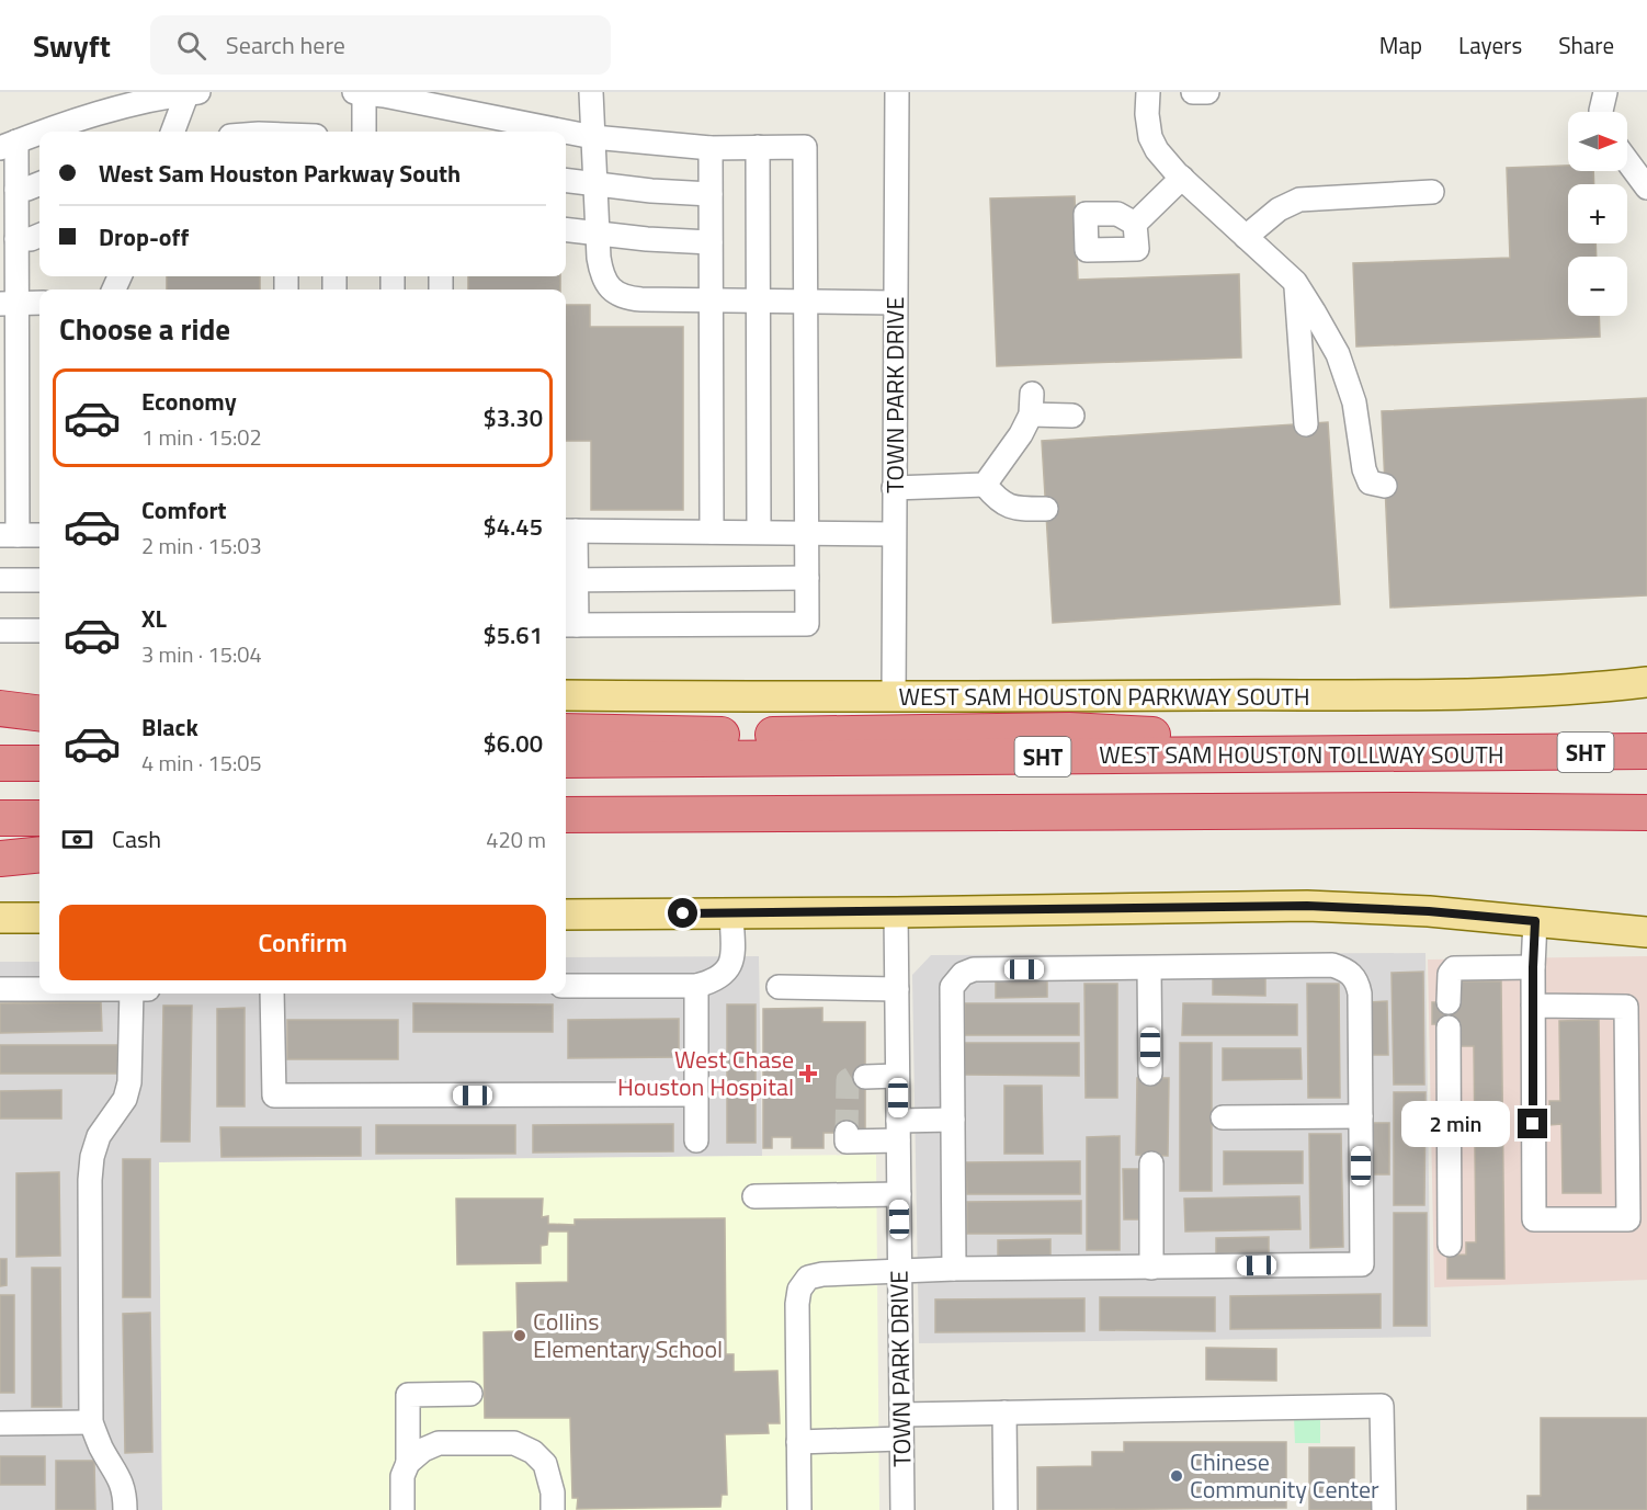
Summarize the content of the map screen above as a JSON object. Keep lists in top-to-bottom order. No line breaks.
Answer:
{"streets":{"highway":["SHT","WEST SAM HOUSTON TOLLWAY SOUTH"],"main road":["WEST SAM HOUSTON PARKWAY SOUTH"],"street":["TOWN PARK DRIVE"]},"crossings":[["TOWN PARK DRIVE","WEST SAM HOUSTON PARKWAY SOUTH"]],"places":{"health":["West Chase Houston Hospital"],"other":["Collins Elementary School","Chinese Community Center"]},"north":"right","page":{"header":"Swyft","search":"Search here","nav":["Map","Layers","Share"],"map_buttons":["+","−"],"banner":["West Sam Houston Parkway South","Drop-off"],"heading":"Choose a ride","list":[{"name":"Economy","note":"1 min · 15:02","value":"$3.30"},{"name":"Comfort","note":"2 min · 15:03","value":"$4.45"},{"name":"XL","note":"3 min · 15:04","value":"$5.61"},{"name":"Black","note":"4 min · 15:05","value":"$6.00"}],"pay":["Cash","420 m"],"buttons":"Confirm","bubble":"2 min"}}
